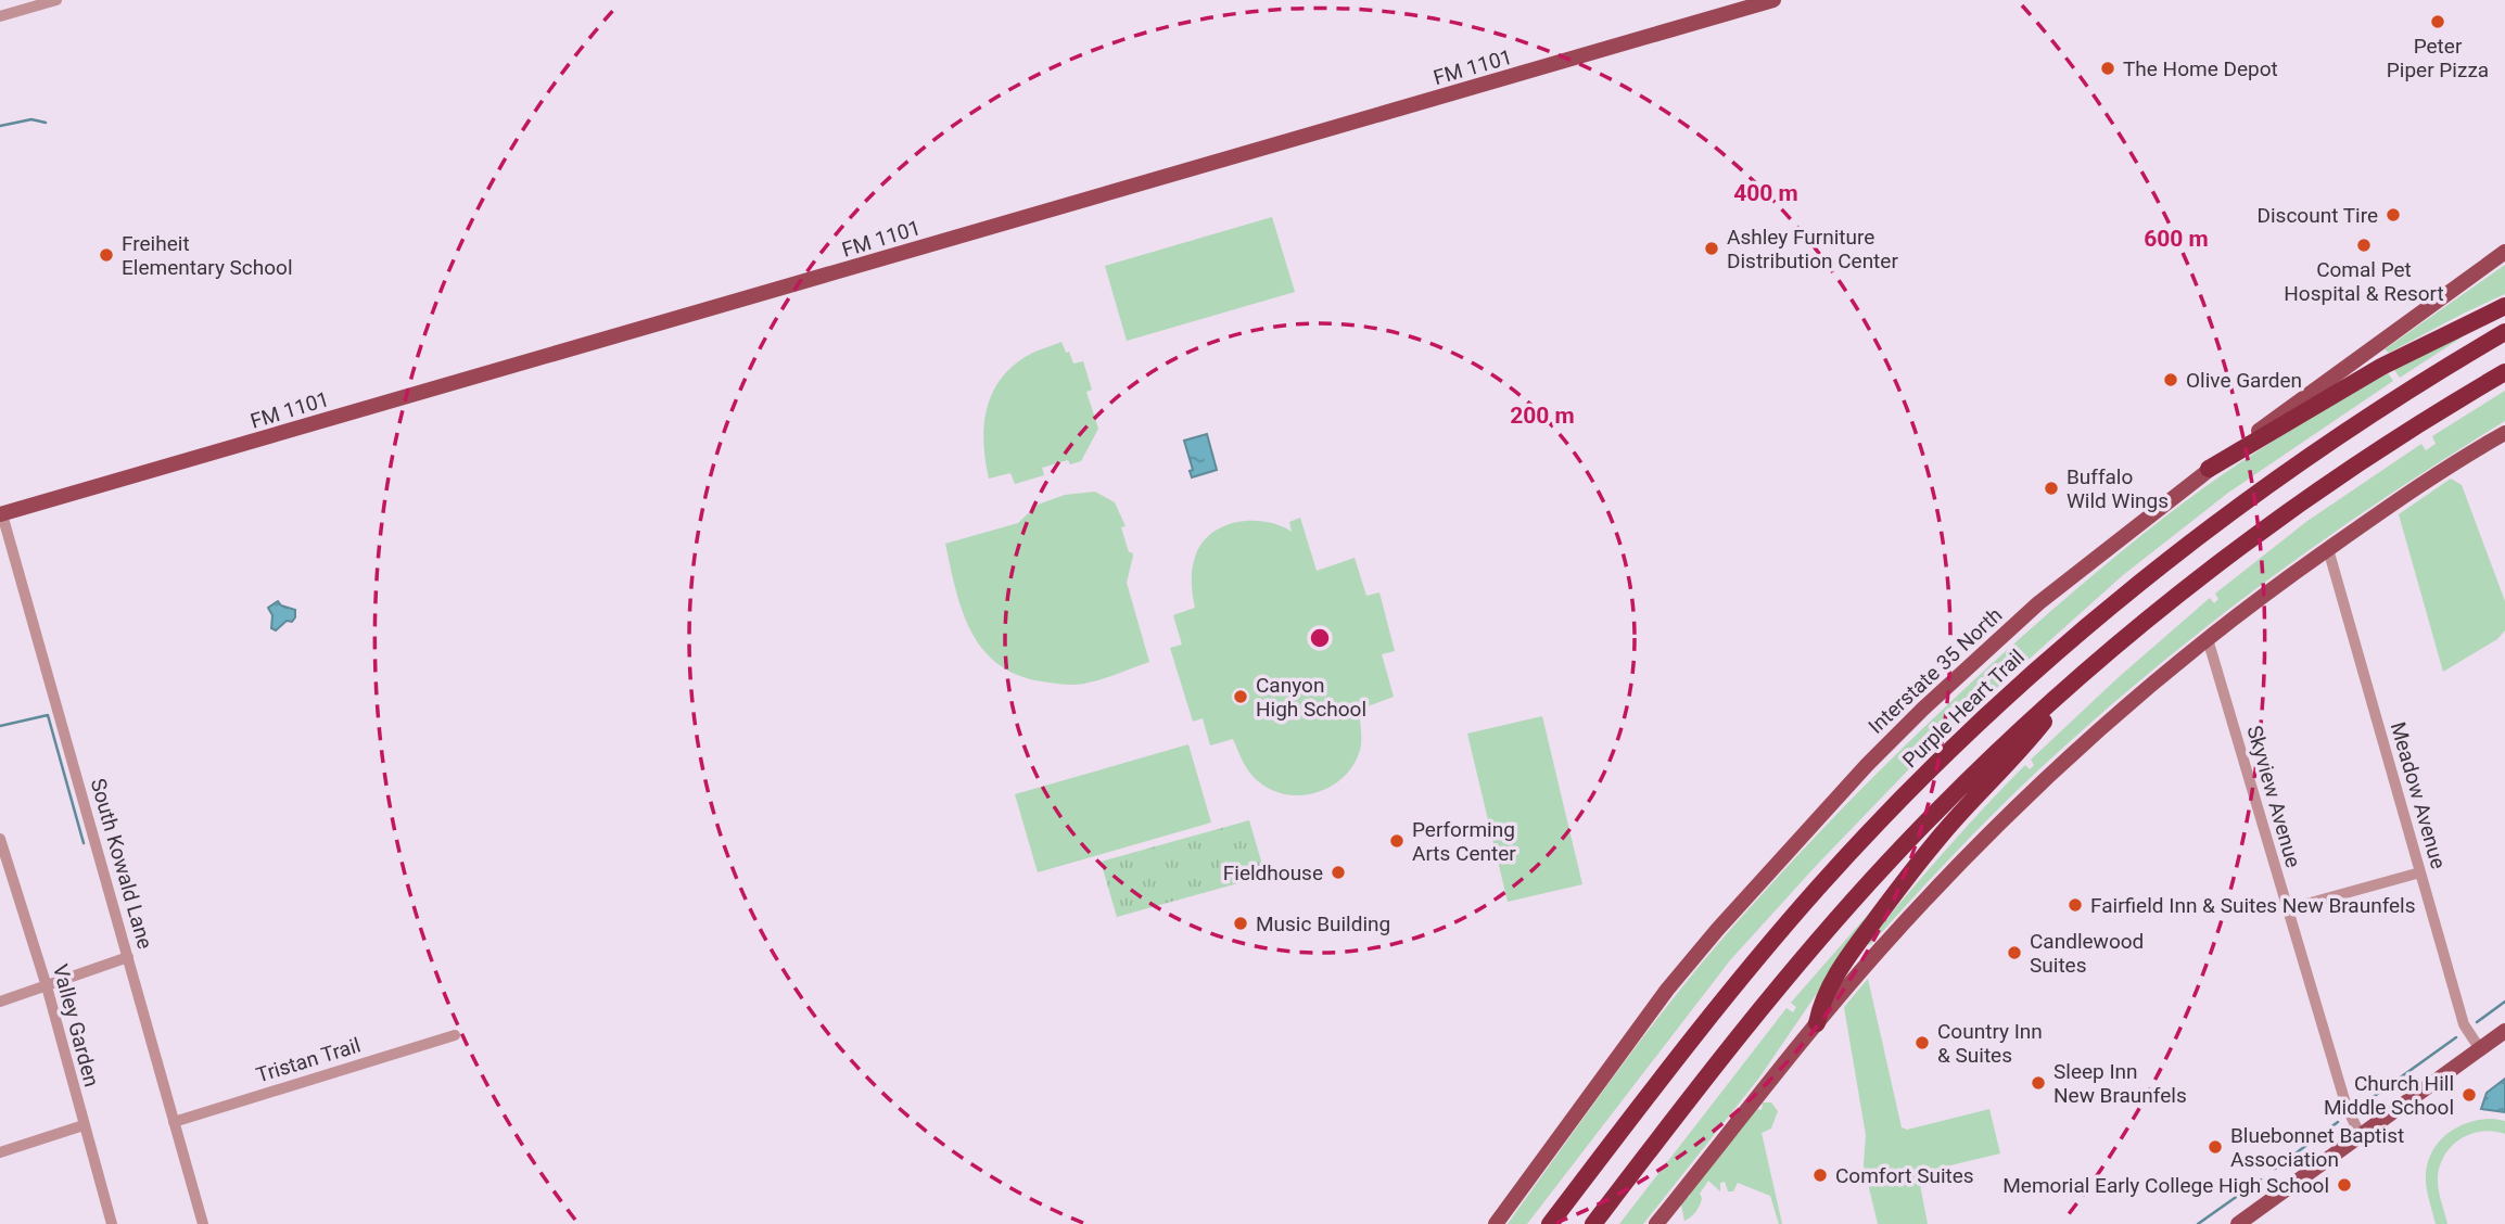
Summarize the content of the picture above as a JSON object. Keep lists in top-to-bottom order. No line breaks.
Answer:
{"streets":{"highway":["Purple Heart Trail"],"main road":["FM 1101","Interstate 35 North"],"street":["Meadow Avenue","Skyview Avenue","South Kowald Lane","Valley Garden","Tristan Trail"]},"crossings":[["FM 1101","South Kowald Lane"],["South Kowald Lane","Tristan Trail"]],"places":["Peter Piper Pizza","The Home Depot","Discount Tire","Comal Pet Hospital & Resort","Ashley Furniture Distribution Center","Freiheit Elementary School","Olive Garden","Buffalo Wild Wings","Canyon High School","Performing Arts Center","Fieldhouse","Fairfield Inn & Suites New Braunfels","Music Building","Candlewood Suites","Country Inn & Suites","Sleep Inn New Braunfels","Church Hill Middle School","Bluebonnet Baptist Association","Comfort Suites","Memorial Early College High School"],"rings":["400 m","600 m","200 m"]}
